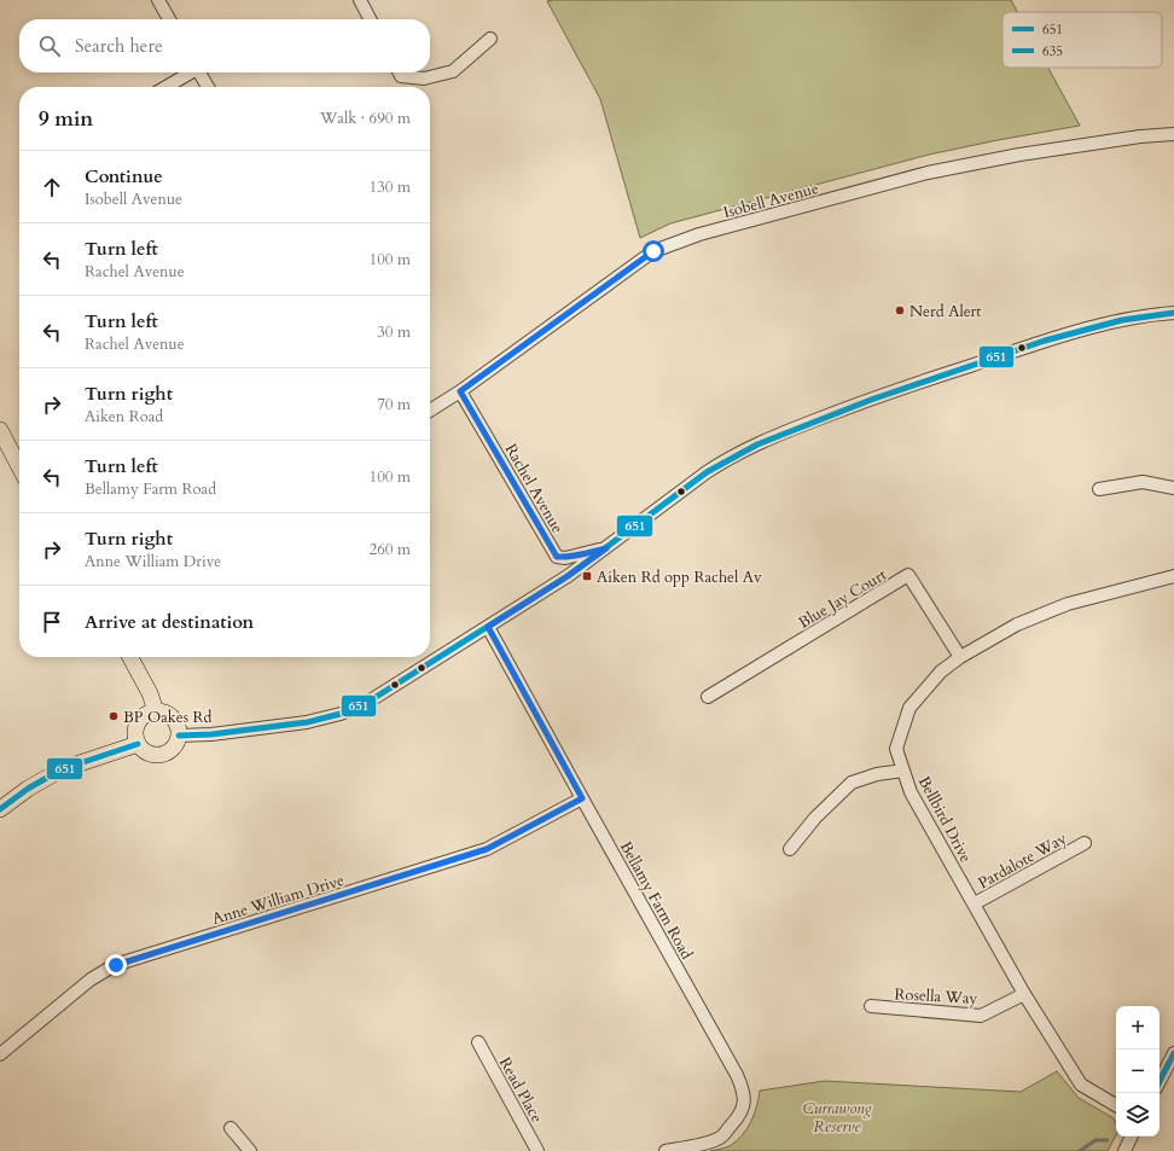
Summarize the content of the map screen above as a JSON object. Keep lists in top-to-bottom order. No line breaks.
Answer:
{"streets":{"street":["Isobell Avenue","Rachel Avenue","Blue Jay Court","Bellbird Drive","Pardalote Way","Anne William Drive","Bellamy Farm Road","Rosella Way","Read Place"]},"crossings":[["Isobell Avenue","Rachel Avenue"],["Blue Jay Court","Bellbird Drive"],["Bellbird Drive","Pardalote Way"],["Bellbird Drive","Rosella Way"],["Anne William Drive","Bellamy Farm Road"]],"parks":["Currawong Reserve"],"places":{"other":["Nerd Alert","BP Oakes Rd"],"transit":["Aiken Rd opp Rachel Av"]},"lines":["transit line 651","transit line 635"],"legend":["651","635"],"page":{"search":"Search here","heading":["9 min","Walk · 690 m"],"list":[["Continue","Isobell Avenue","130 m"],["Turn left","Rachel Avenue","100 m"],["Turn left","Rachel Avenue","30 m"],["Turn right","Aiken Road","70 m"],["Turn left","Bellamy Farm Road","100 m"],["Turn right","Anne William Drive","260 m"],"Arrive at destination"],"map_buttons":["+","−"]}}
